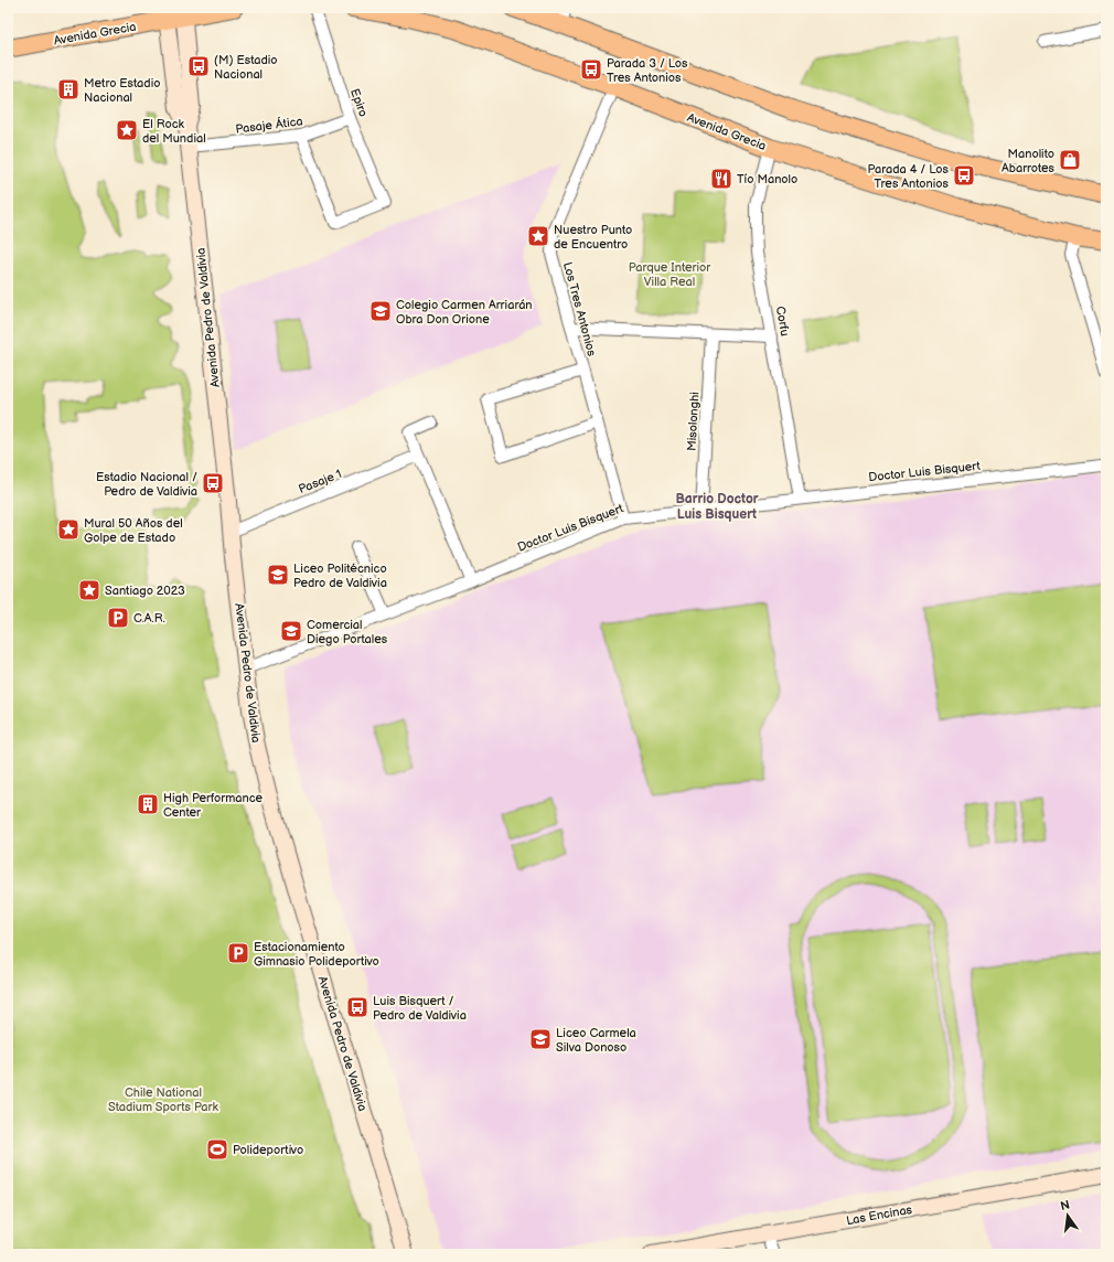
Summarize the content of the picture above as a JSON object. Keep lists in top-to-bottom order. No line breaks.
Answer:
{"streets":{"main road":["Avenida Grecia","Avenida Pedro de Valdivia","Las Encinas"],"street":["Epiro","Pasaje Ática","Los Tres Antonios","Corfu","Misolonghi","Doctor Luis Bisquert","Pasaje 1"]},"crossings":[["Avenida Grecia","Los Tres Antonios"],["Avenida Grecia","Avenida Pedro de Valdivia"],["Avenida Grecia","Corfu"],["Epiro","Pasaje Ática"],["Pasaje Ática","Avenida Pedro de Valdivia"],["Los Tres Antonios","Doctor Luis Bisquert"],["Avenida Pedro de Valdivia","Doctor Luis Bisquert"],["Avenida Pedro de Valdivia","Pasaje 1"],["Corfu","Doctor Luis Bisquert"],["Misolonghi","Doctor Luis Bisquert"]],"districts":["Barrio Doctor Luis Bisquert"],"parks":["Parque Interior Villa Real","Chile National Stadium Sports Park"],"places":{"bus stop":["(M) Estadio Nacional","Parada 3 / Los Tres Antonios","Parada 4 / Los Tres Antonios","Estadio Nacional / Pedro de Valdivia","Luis Bisquert / Pedro de Valdivia"],"building":["Metro Estadio Nacional","High Performance Center"],"place":["El Rock del Mundial","Nuestro Punto de Encuentro","Mural 50 Años del Golpe de Estado","Santiago 2023"],"shop":["Manolito Abarrotes"],"restaurant":["Tío Manolo"],"school or university":["Colegio Carmen Arriarán Obra Don Orione","Liceo Politécnico Pedro de Valdivia","Comercial Diego Portales","Liceo Carmela Silva Donoso"],"parking":["C.A.R.","Estacionamiento Gimnasio Polideportivo"],"sports":["Polideportivo"]},"north":"top"}
